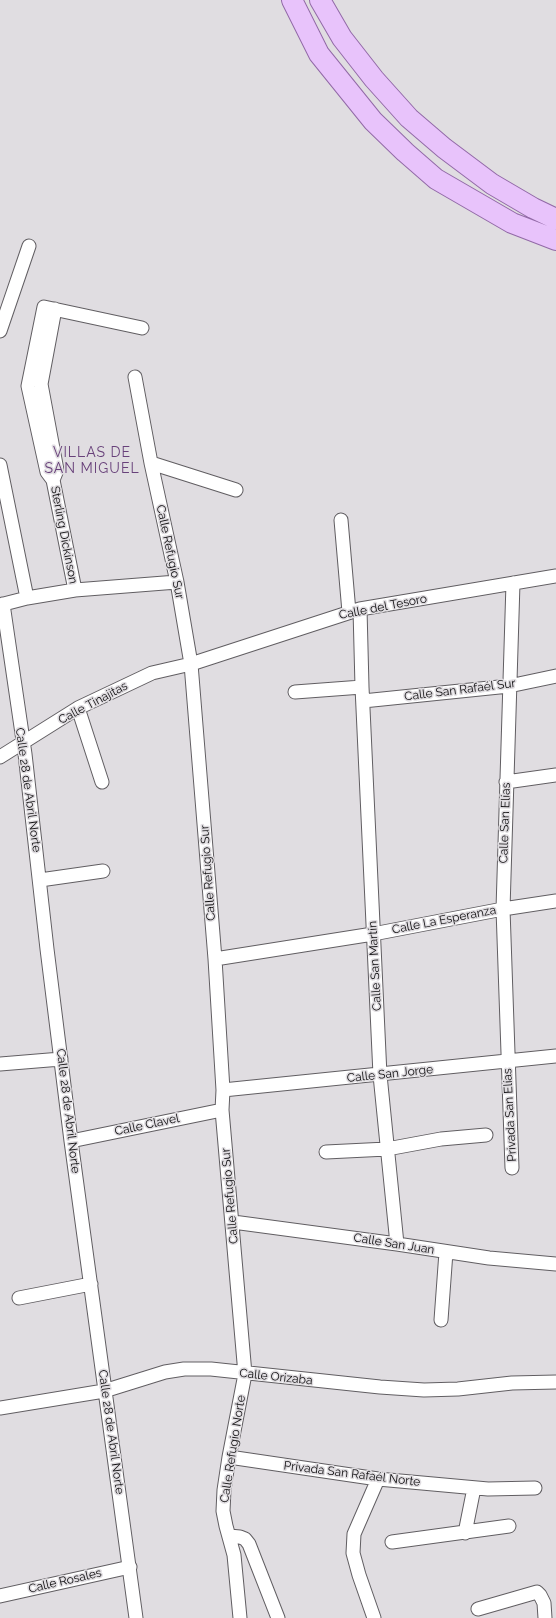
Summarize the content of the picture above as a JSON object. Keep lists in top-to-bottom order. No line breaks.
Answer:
{"streets":{"street":["Sterling Dickinson","Calle Refugio Sur","Calle del Tesoro","Calle San Rafaél Sur","Calle Tinajitas","Calle 28 de Abril Norte","Calle San Elías","Calle La Esperanza","Calle San Martín","Calle San Jorge","Privada San Elías","Calle Clavel","Calle San Juan","Calle Orizaba","Calle Refugio Norte","Privada San Rafaél Norte","Calle Rosales"]},"crossings":[["Calle Refugio Sur","Calle del Tesoro"],["Calle Refugio Sur","Calle Tinajitas"],["Calle Refugio Sur","Calle La Esperanza"],["Calle Refugio Sur","Calle San Jorge"],["Calle Refugio Sur","Calle Clavel"],["Calle Refugio Sur","Calle San Juan"],["Calle Refugio Sur","Calle Orizaba"],["Calle Refugio Sur","Calle Refugio Norte"],["Calle del Tesoro","Calle Tinajitas"],["Calle del Tesoro","Calle San Elías"],["Calle del Tesoro","Calle San Martín"],["Calle San Rafaél Sur","Calle San Elías"],["Calle San Rafaél Sur","Calle San Martín"],["Calle Tinajitas","Calle 28 de Abril Norte"],["Calle 28 de Abril Norte","Calle Clavel"],["Calle 28 de Abril Norte","Calle Orizaba"],["Calle 28 de Abril Norte","Calle Rosales"],["Calle San Elías","Calle La Esperanza"],["Calle San Elías","Calle San Jorge"],["Calle San Elías","Privada San Elías"],["Calle La Esperanza","Calle San Martín"],["Calle San Martín","Calle San Jorge"],["Calle San Martín","Calle San Juan"],["Calle San Jorge","Privada San Elías"],["Calle Orizaba","Calle Refugio Norte"],["Calle Refugio Norte","Privada San Rafaél Norte"]],"districts":["VILLAS DE SAN MIGUEL"]}
